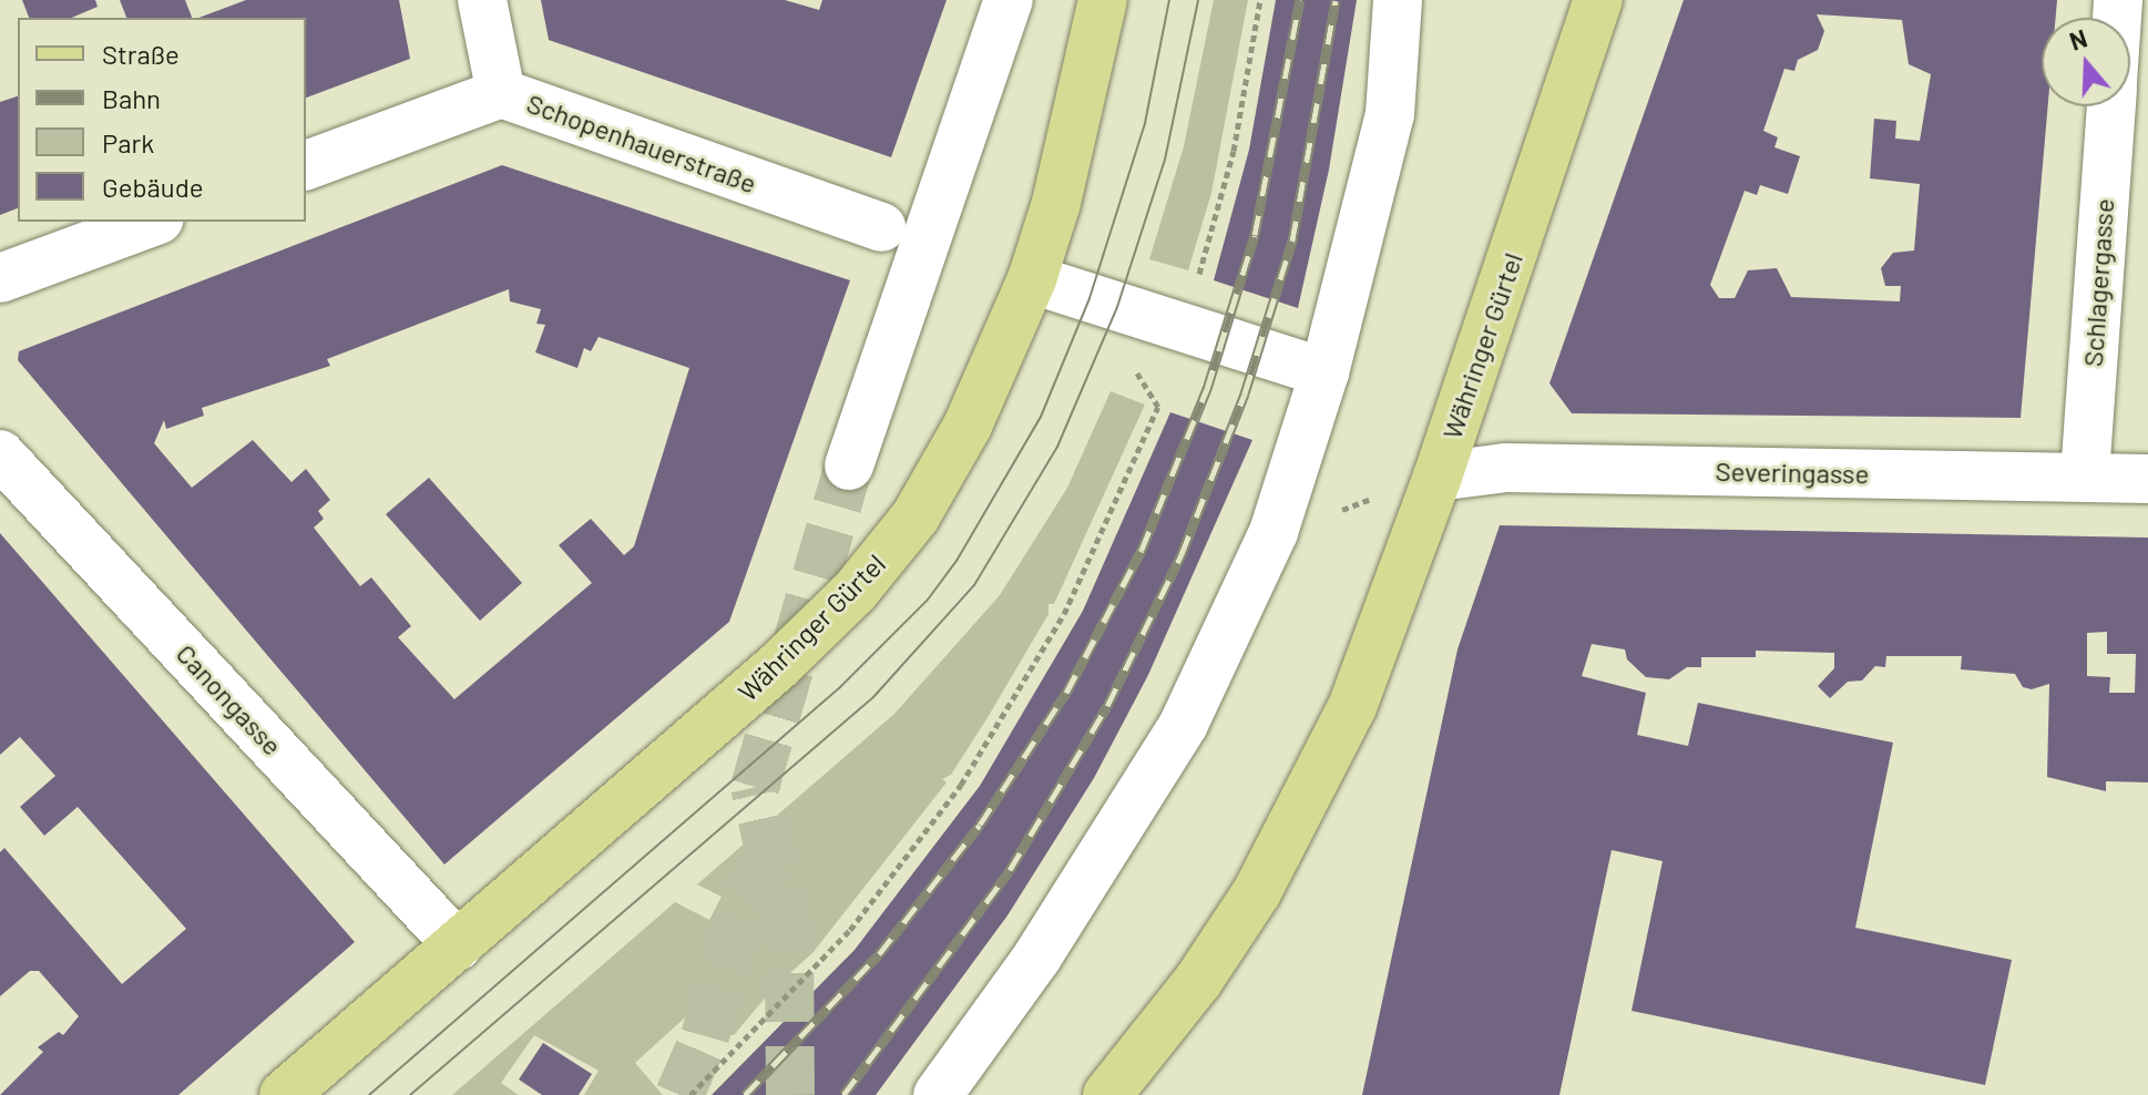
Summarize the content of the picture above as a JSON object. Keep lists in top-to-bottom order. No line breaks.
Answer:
{"streets":{"main road":["Währinger Gürtel"],"street":["Schopenhauerstraße","Schlagergasse","Severingasse","Canongasse"]},"crossings":[["Schlagergasse","Severingasse"],["Währinger Gürtel","Severingasse"],["Währinger Gürtel","Canongasse"]],"legend":["Straße","Bahn","Park","Gebäude"],"north":"top"}
